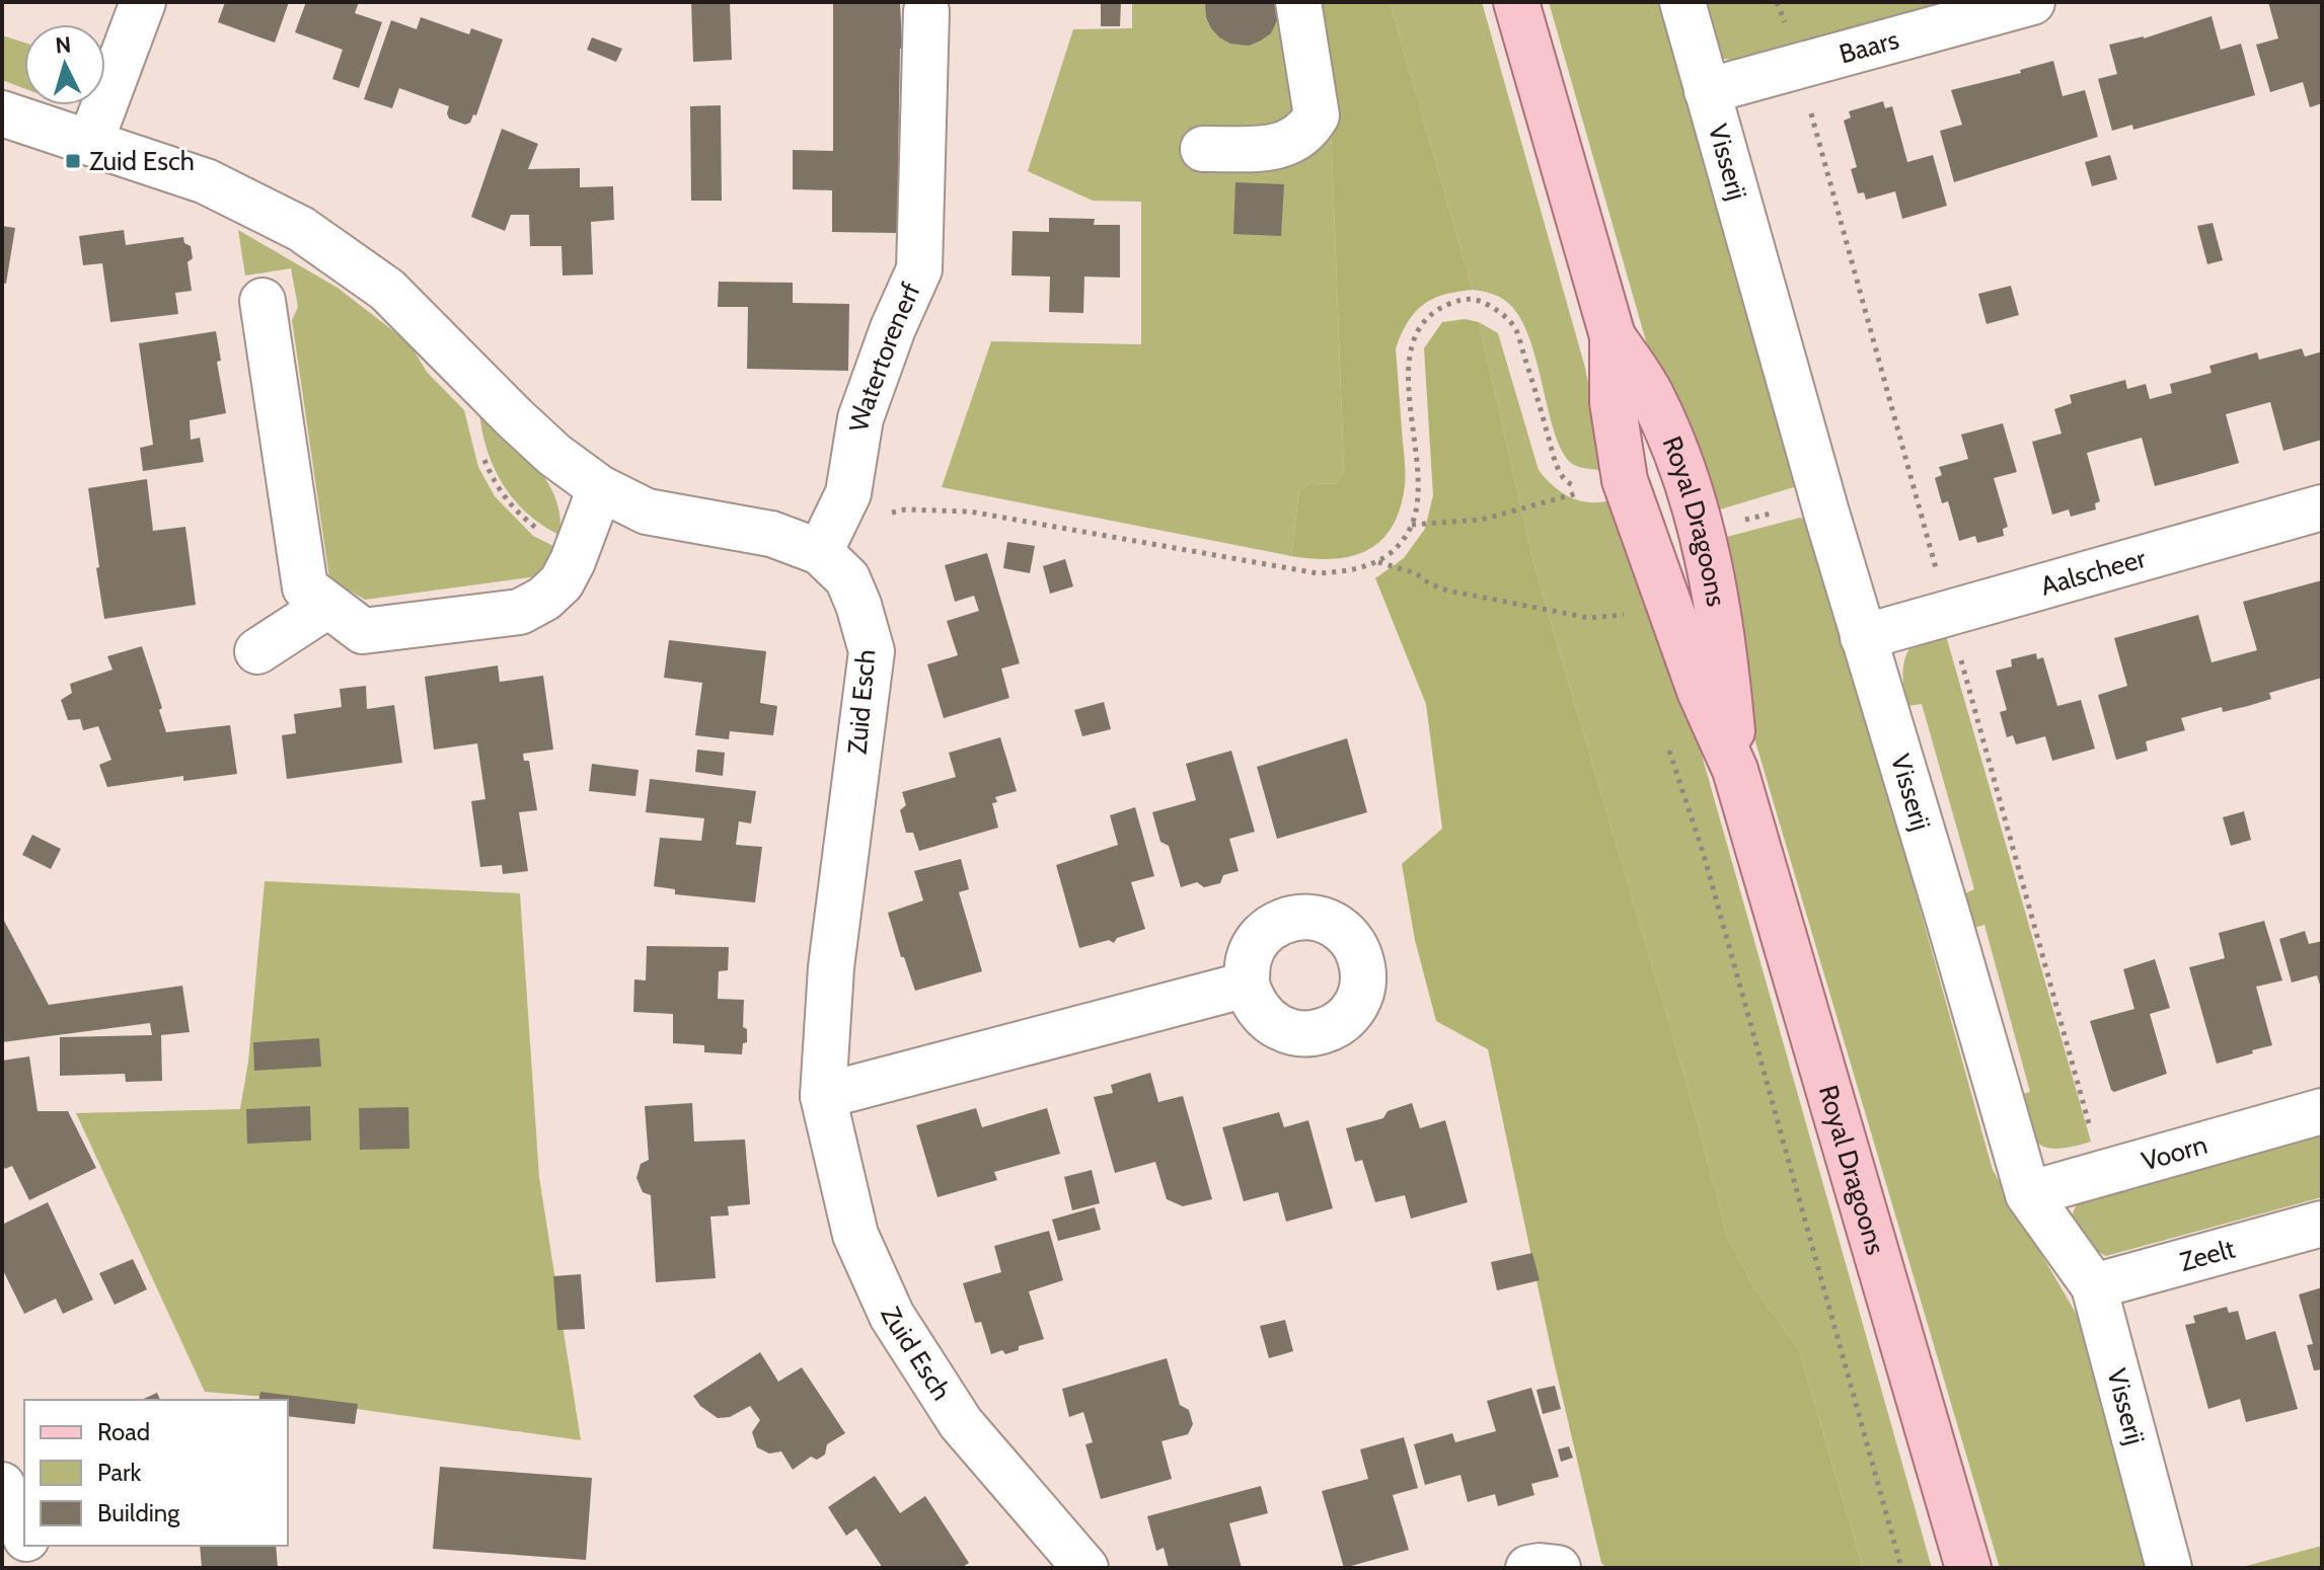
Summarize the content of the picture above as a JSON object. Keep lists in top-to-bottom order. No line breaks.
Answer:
{"streets":{"main road":["Royal Dragoons"],"street":["Baars","Visserij","Watertorenerf","Aalscheer","Zuid Esch","Voorn","Zeelt"]},"crossings":[["Baars","Visserij"],["Visserij","Aalscheer"],["Visserij","Voorn"],["Visserij","Zeelt"],["Watertorenerf","Zuid Esch"]],"places":{"transit":["Zuid Esch"]},"legend":["Road","Park","Building"],"north":"top"}
